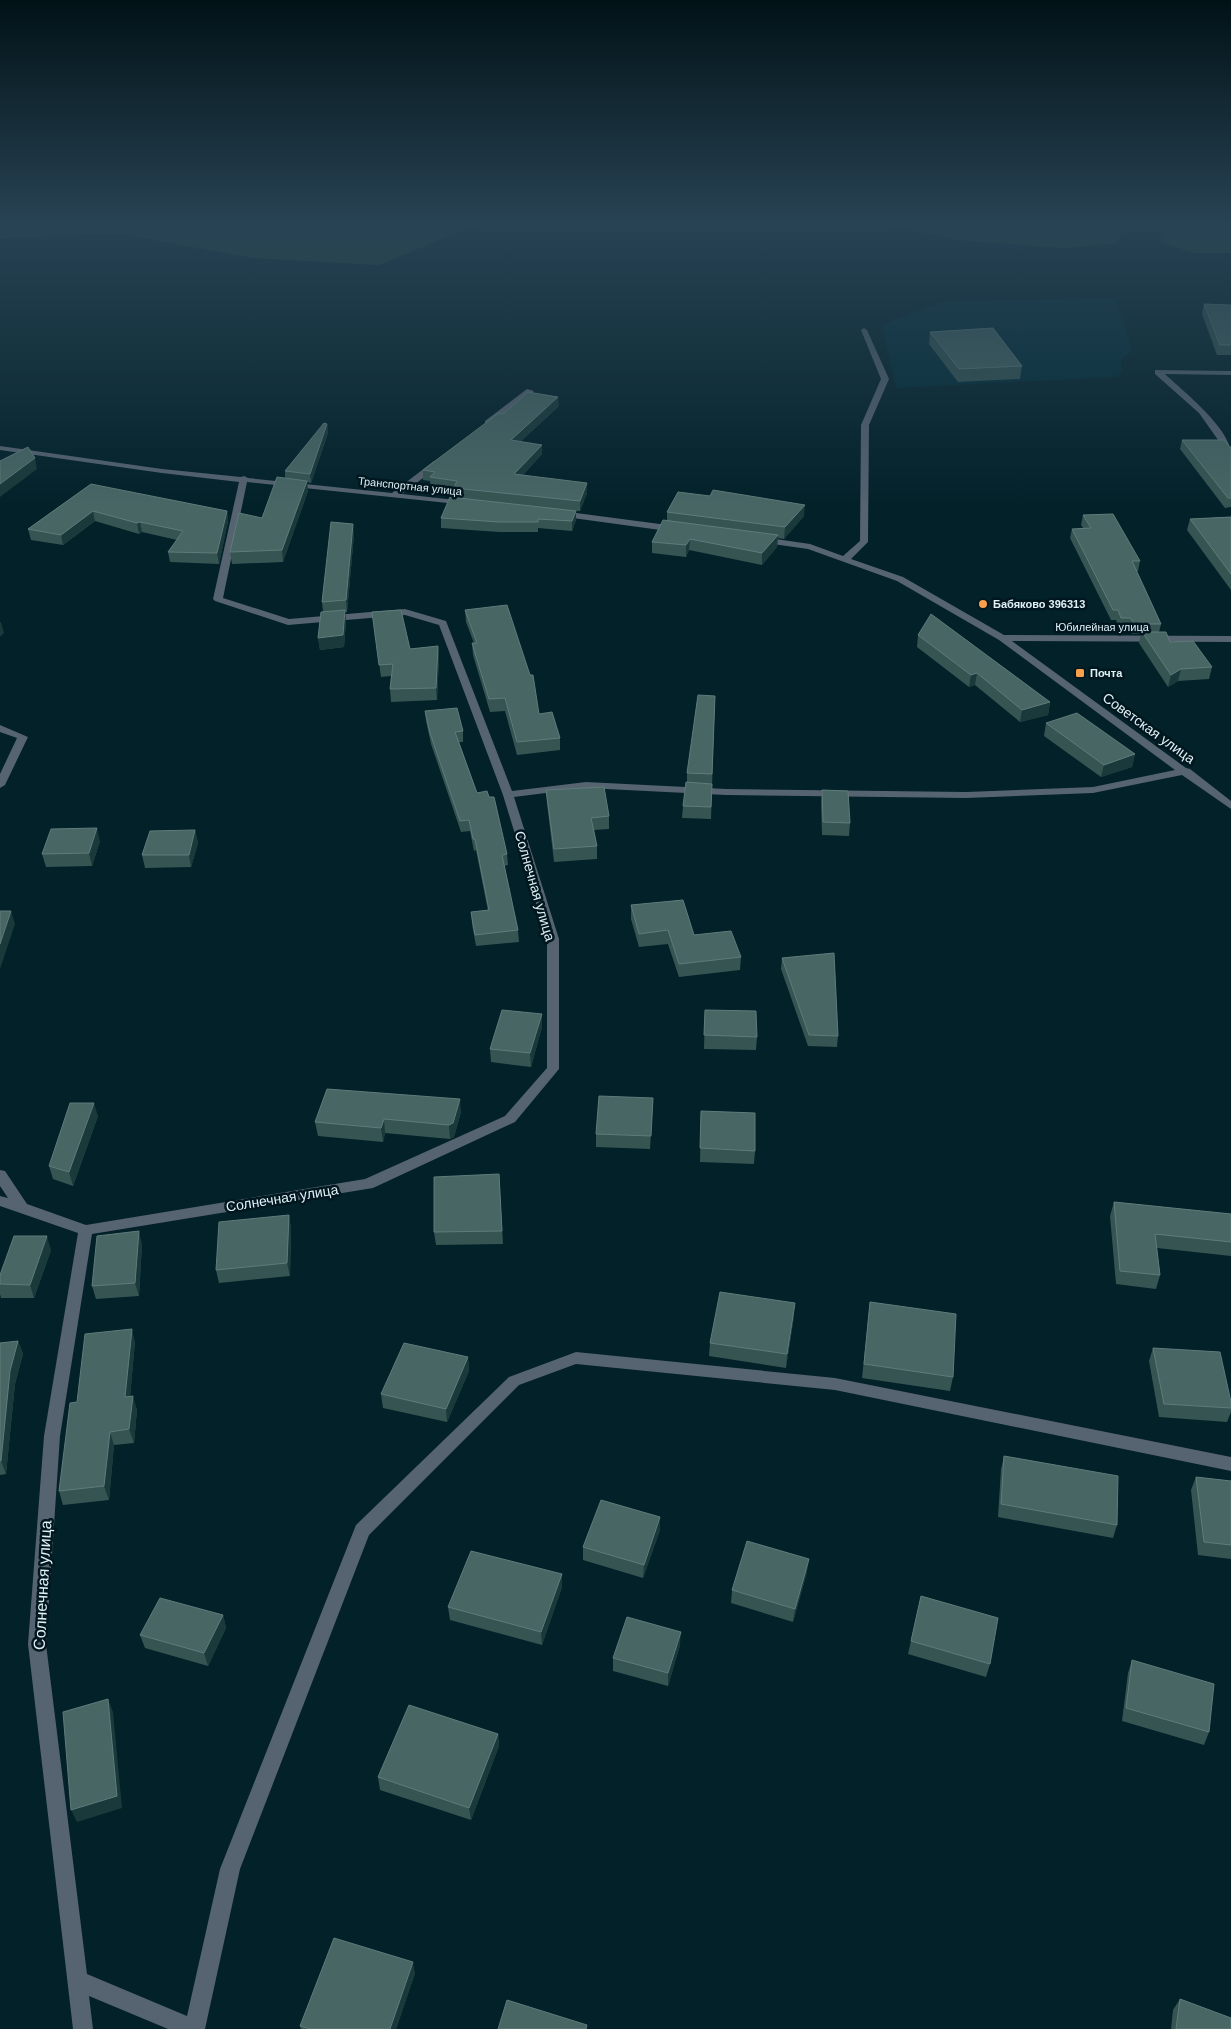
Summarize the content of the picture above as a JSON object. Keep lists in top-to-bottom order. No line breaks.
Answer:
{"streets":{"street":["Транспортная улица","Юбилейная улица","Советская улица","Солнечная улица"]},"crossings":[["Транспортная улица","Солнечная улица"],["Юбилейная улица","Советская улица"]],"places":{"other":["Бабяково 396313"],"transit":["Почта"]}}
